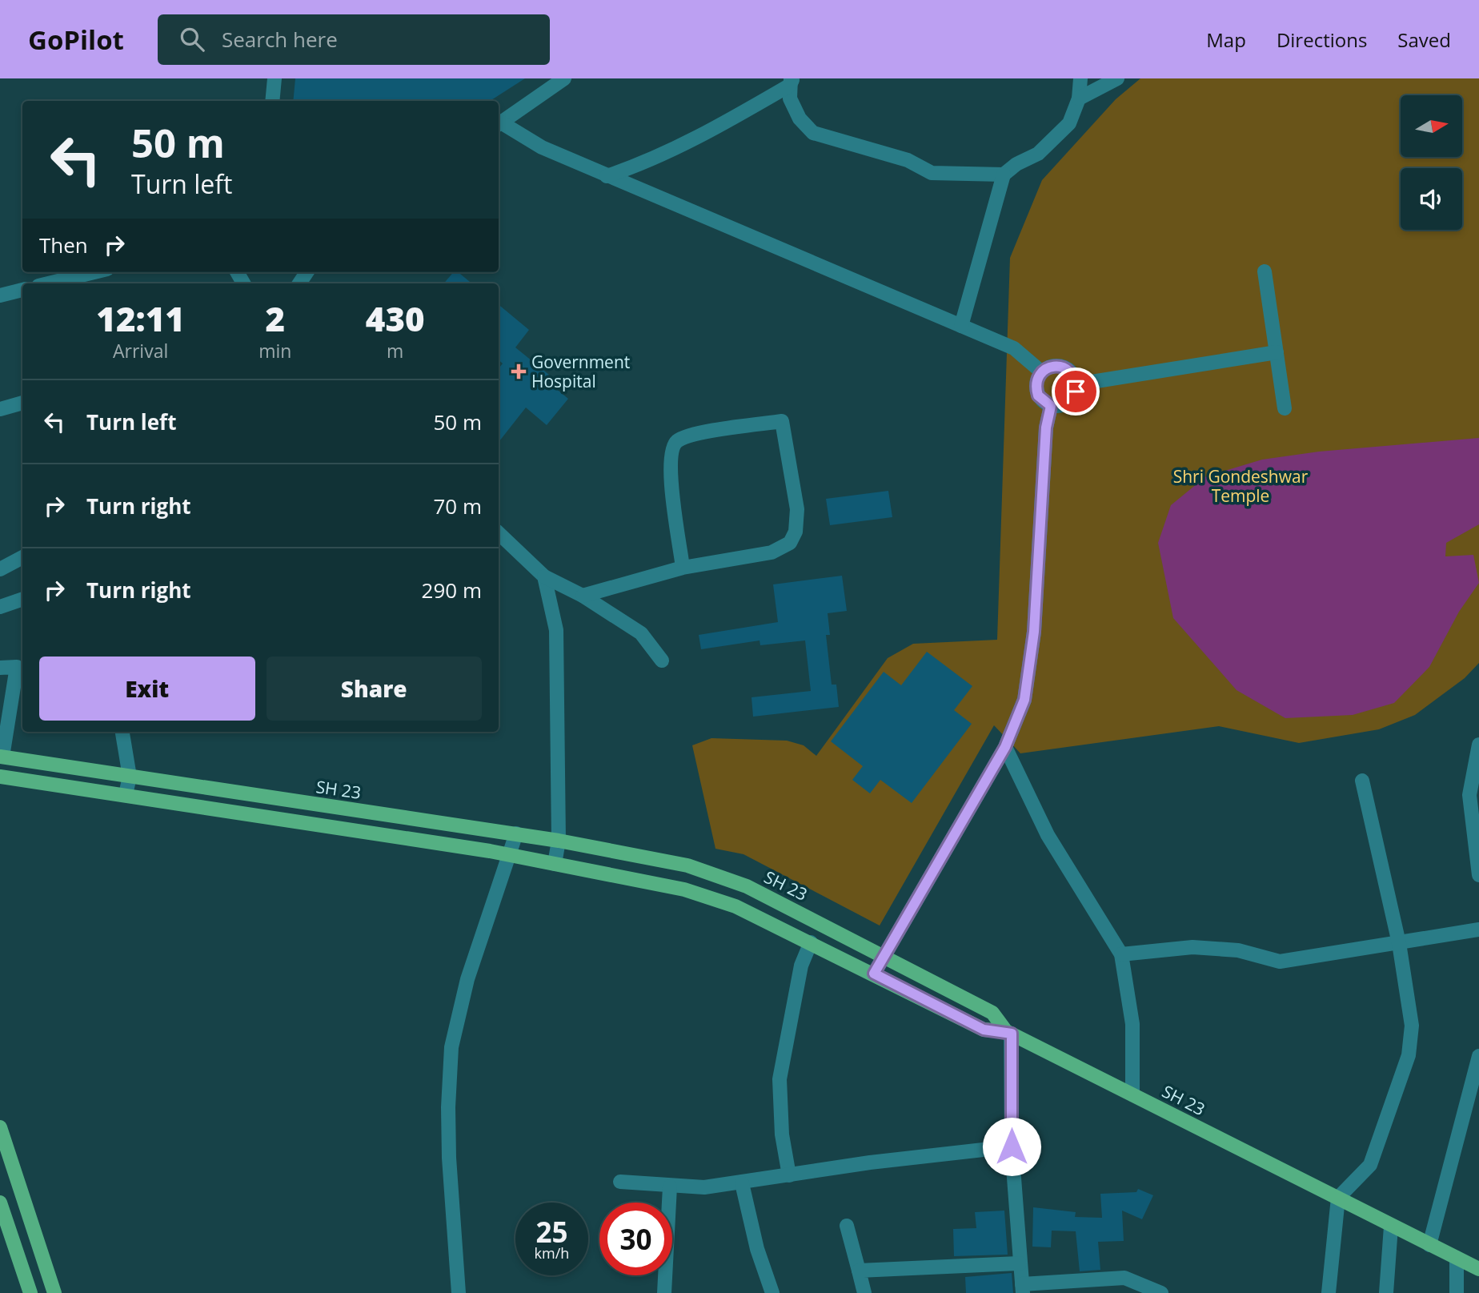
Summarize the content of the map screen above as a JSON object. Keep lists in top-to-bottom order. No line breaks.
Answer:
{"streets":{"main road":["SH 23"]},"parks":["Shri Gondeshwar Temple"],"places":{"health":["Government Hospital"]},"north":"right","page":{"header":"GoPilot","search":"Search here","nav":["Map","Directions","Saved"],"turn":["50 m","Turn left"],"then":"Then","eta":["12:11","Arrival","2","min","430","m"],"list":[{"name":"Turn left","value":"50 m"},{"name":"Turn right","value":"70 m"},{"name":"Turn right","value":"290 m"}],"buttons":["Exit","Share"],"speed":"25 km/h","limit":"30"}}
